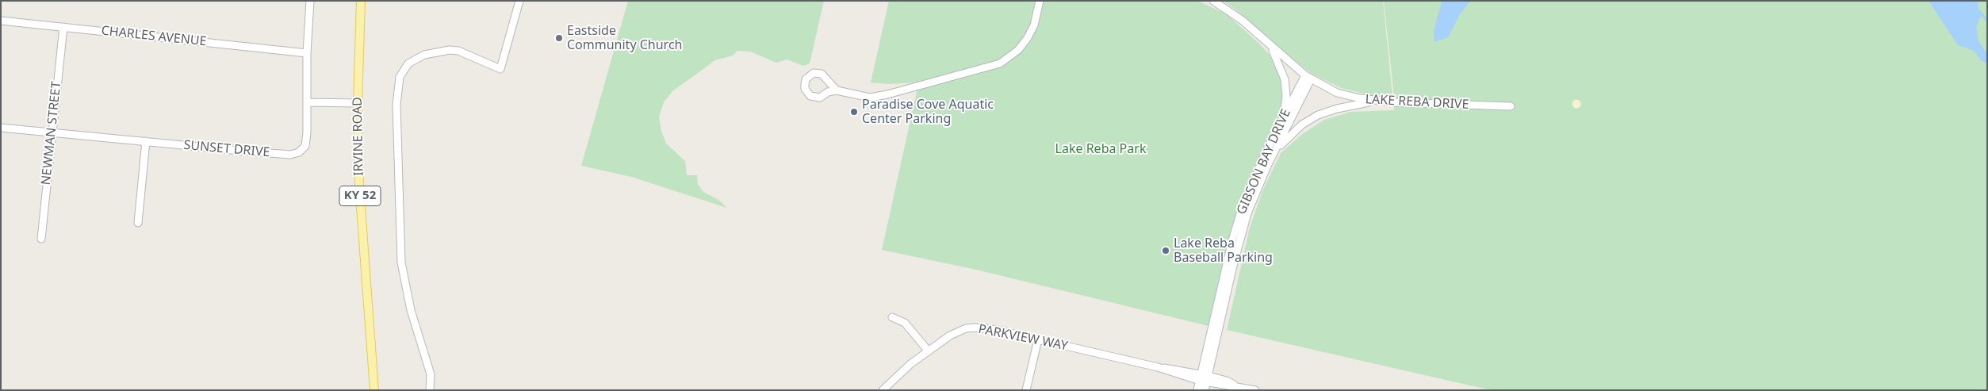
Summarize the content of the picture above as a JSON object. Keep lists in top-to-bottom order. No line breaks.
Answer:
{"streets":{"main road":["IRVINE ROAD","KY 52"],"street":["CHARLES AVENUE","LAKE REBA DRIVE","NEWMAN STREET","SUNSET DRIVE","GIBSON BAY DRIVE","PARKVIEW WAY"]},"crossings":[["CHARLES AVENUE","NEWMAN STREET"],["CHARLES AVENUE","SUNSET DRIVE"],["LAKE REBA DRIVE","GIBSON BAY DRIVE"],["NEWMAN STREET","SUNSET DRIVE"],["GIBSON BAY DRIVE","PARKVIEW WAY"]],"parks":["Lake Reba Park"],"places":["Eastside Community Church","Paradise Cove Aquatic Center Parking","Lake Reba Baseball Parking"]}
